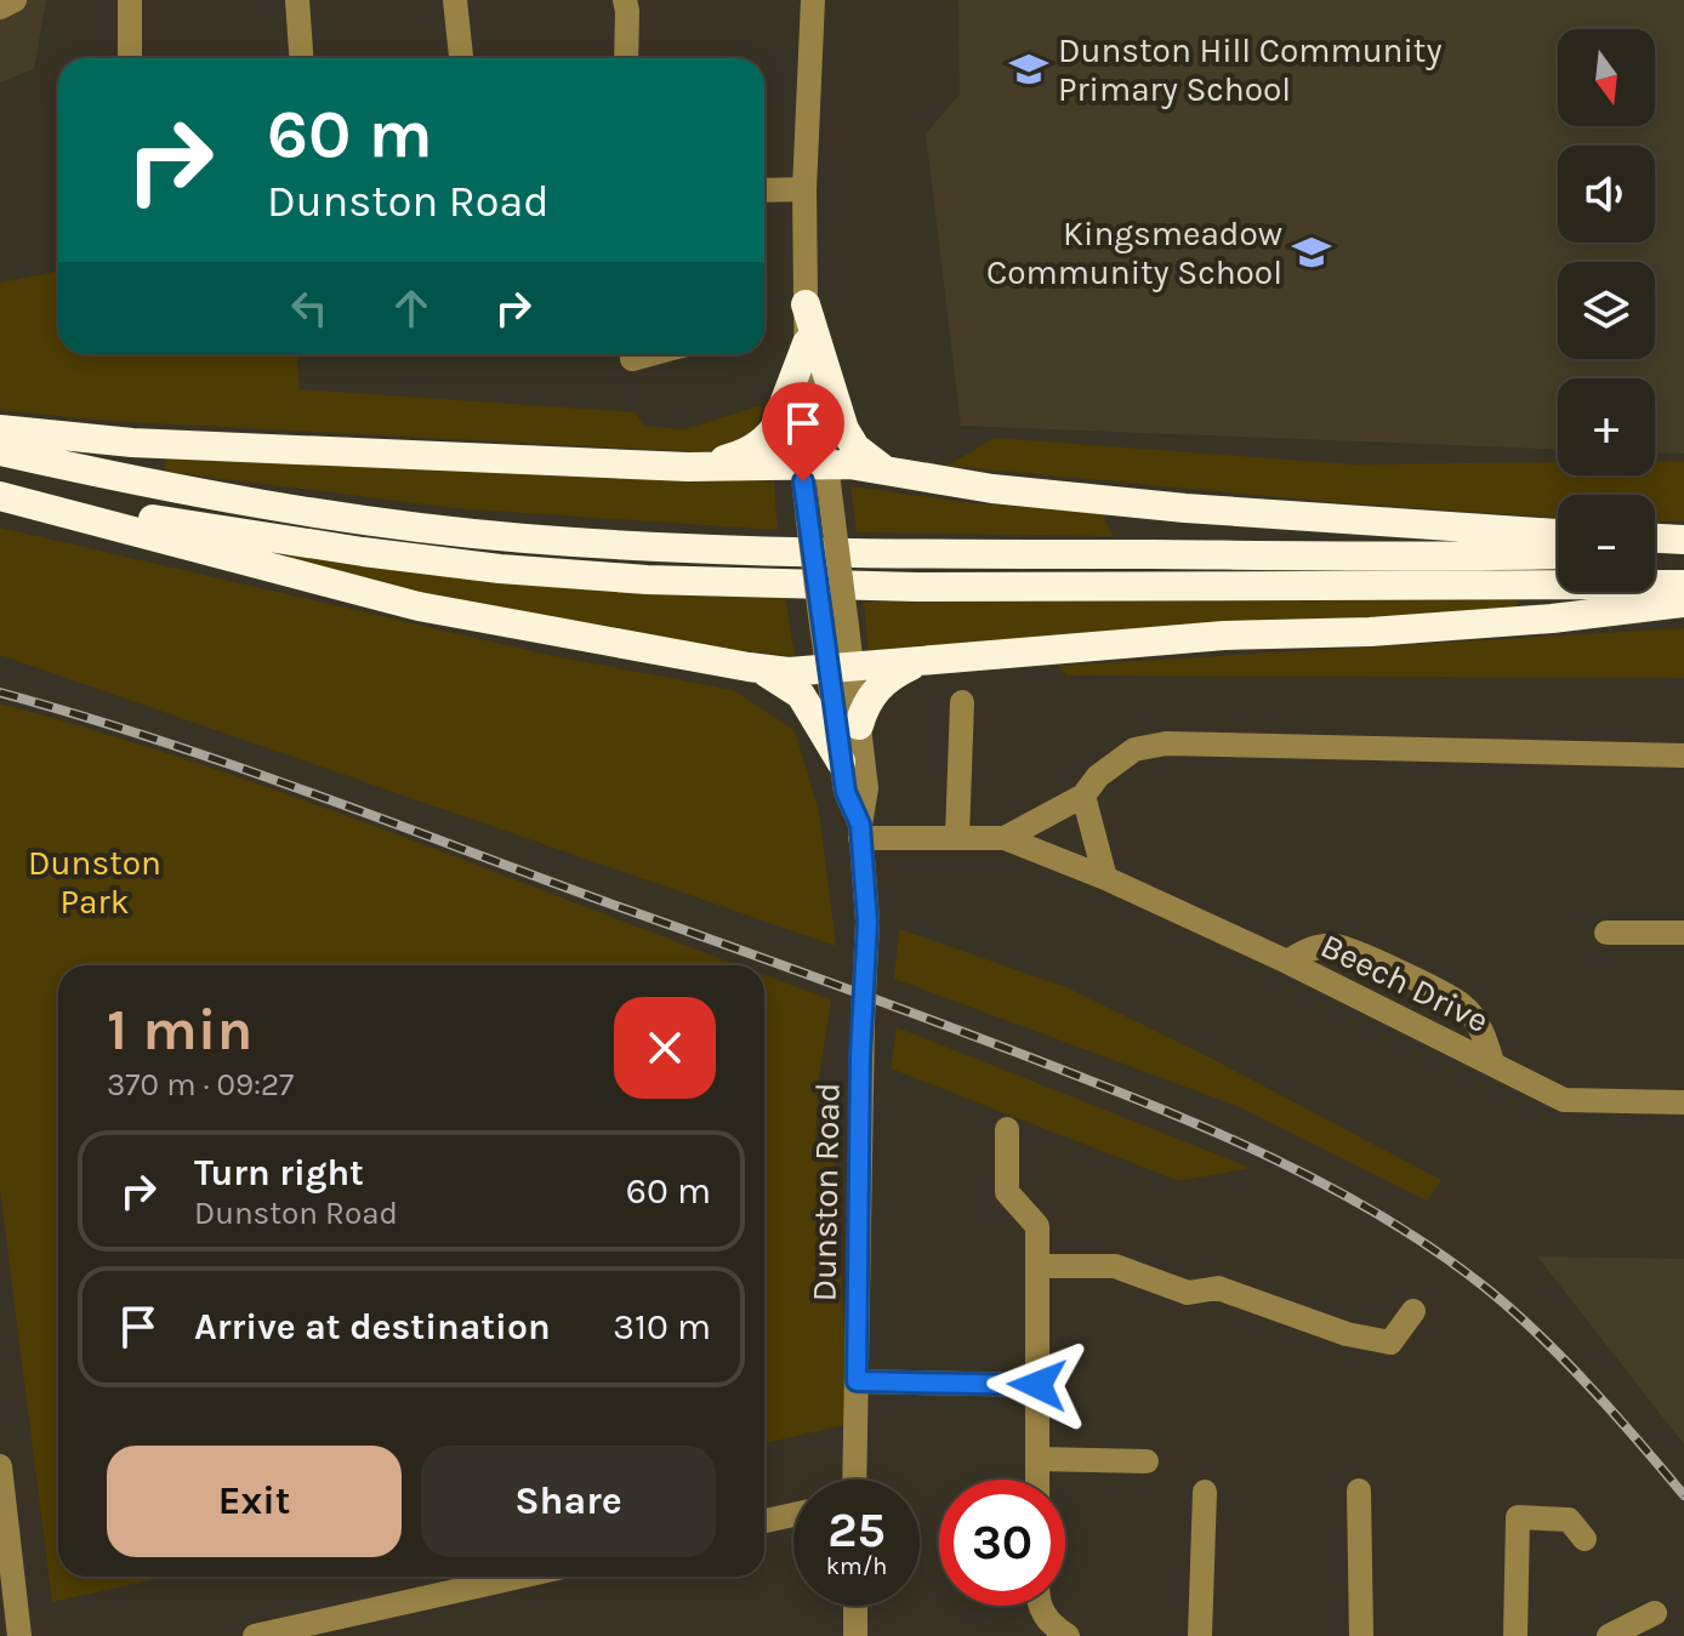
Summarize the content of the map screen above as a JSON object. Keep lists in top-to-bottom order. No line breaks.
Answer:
{"streets":{"street":["Beech Drive","Dunston Road"]},"crossings":[["Beech Drive","Dunston Road"]],"parks":["Dunston Park"],"places":{"school or university":["Dunston Hill Community Primary School","Kingsmeadow Community School"]},"north":"bottom","page":{"map_buttons":["+","−"],"turn":["60 m","Dunston Road"],"heading":["1 min","370 m · 09:27"],"list":[{"name":"Turn right","note":"Dunston Road","value":"60 m"},{"name":"Arrive at destination","value":"310 m"}],"buttons":["Exit","Share"],"speed":"25 km/h","limit":"30"}}
